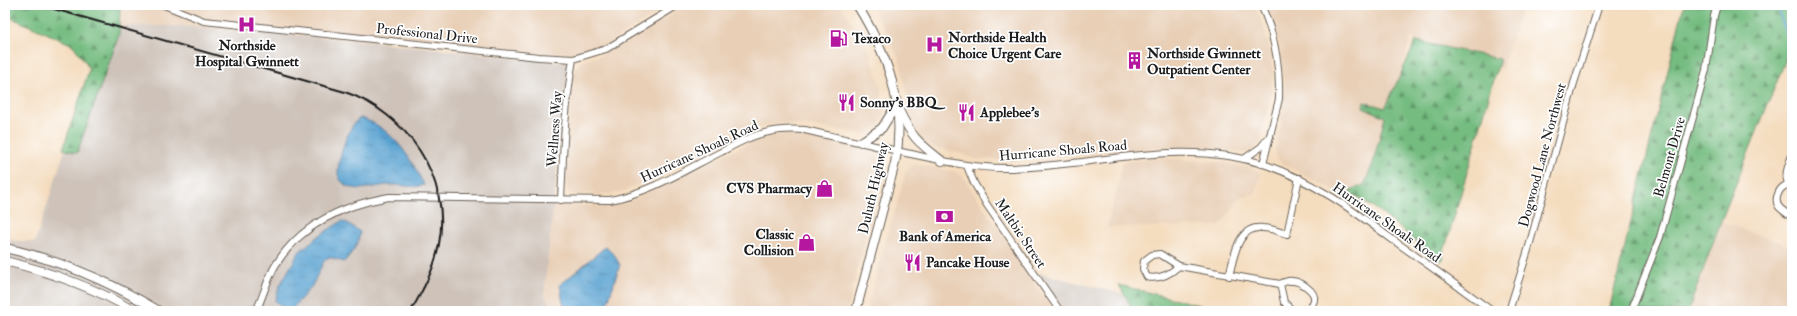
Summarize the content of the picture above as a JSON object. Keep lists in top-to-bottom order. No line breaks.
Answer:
{"streets":{"main road":["Duluth Highway"],"street":["Professional Drive","Wellness Way","Hurricane Shoals Road","Dogwood Lane Northwest","Belmont Drive","Maltbie Street"]},"crossings":[["Professional Drive","Wellness Way"],["Wellness Way","Hurricane Shoals Road"],["Hurricane Shoals Road","Duluth Highway"],["Hurricane Shoals Road","Maltbie Street"]],"places":{"hospital":["Northside Hospital Gwinnett","Northside Health Choice Urgent Care"],"fuel station":["Texaco"],"building":["Northside Gwinnett Outpatient Center"],"restaurant":["Sonny's BBQ","Applebee's","Pancake House"],"shop":["CVS Pharmacy","Classic Collision"],"bank":["Bank of America"]}}
